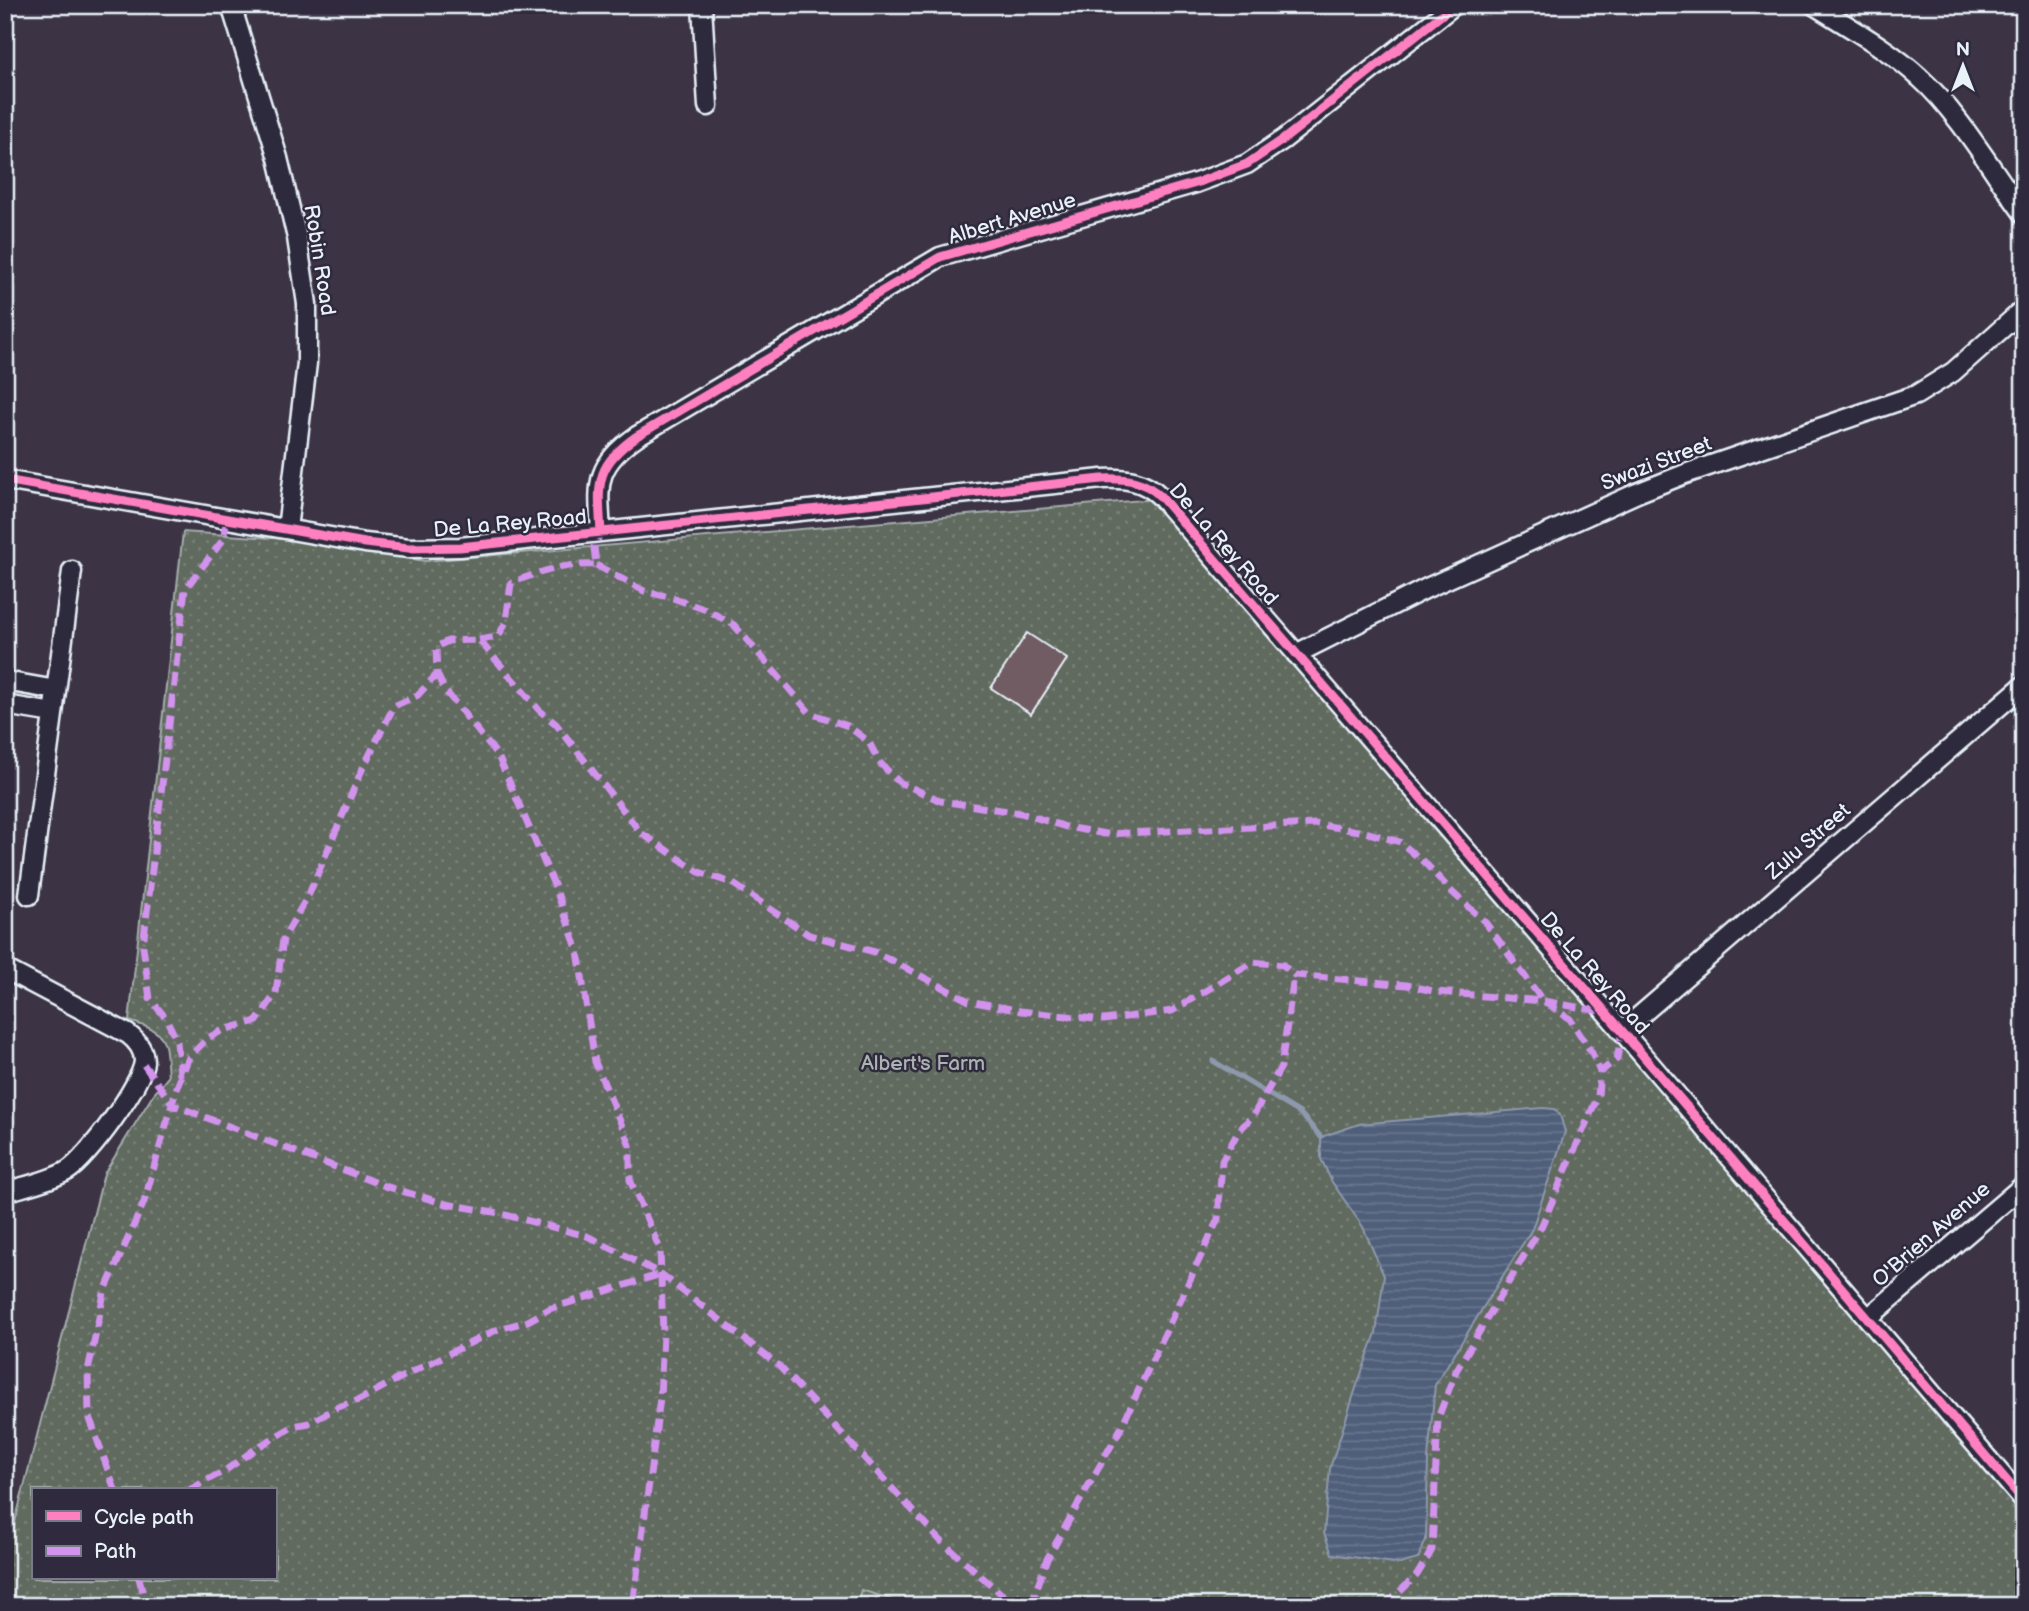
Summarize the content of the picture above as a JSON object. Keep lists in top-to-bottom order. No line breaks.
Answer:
{"streets":{"street":["Albert Avenue","Robin Road","Swazi Street","De La Rey Road","Zulu Street","O'Brien Avenue"]},"crossings":[["Albert Avenue","De La Rey Road"],["Robin Road","De La Rey Road"],["Swazi Street","De La Rey Road"],["De La Rey Road","Zulu Street"],["De La Rey Road","O'Brien Avenue"]],"parks":["Albert's Farm"],"legend":["Cycle path","Path"],"north":"top"}
